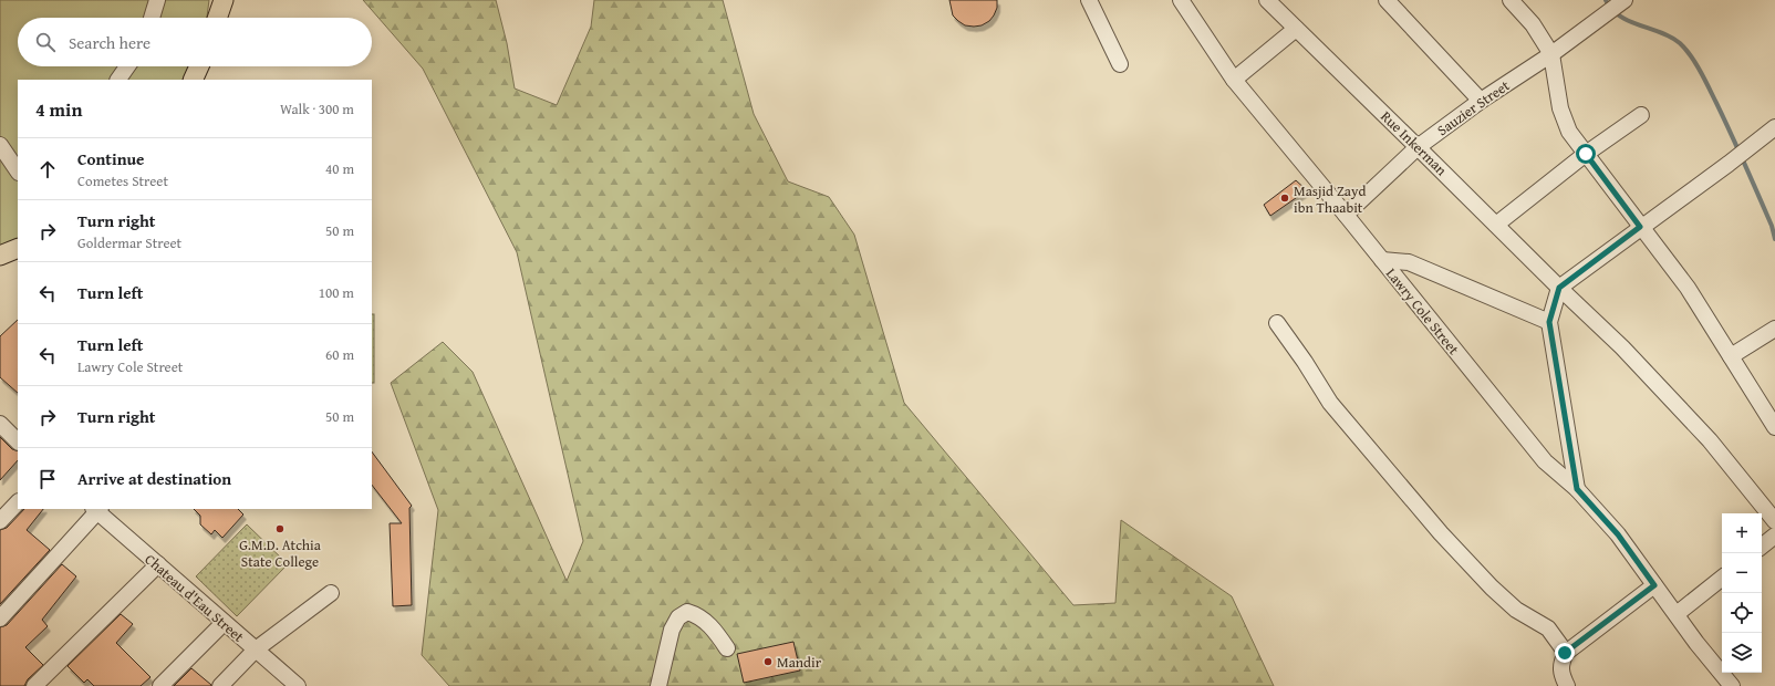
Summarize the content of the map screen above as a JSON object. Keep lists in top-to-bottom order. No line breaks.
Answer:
{"streets":{"street":["Sauzier Street","Rue Inkerman","Lawry Cole Street","Chateau d'Eau Street"]},"crossings":[["Sauzier Street","Rue Inkerman"],["Sauzier Street","Lawry Cole Street"]],"places":["Masjid Zayd ibn Thaabit","G.M.D. Atchia State College","Mandir"],"page":{"search":"Search here","heading":["4 min","Walk · 300 m"],"list":[["Continue","Cometes Street","40 m"],["Turn right","Goldermar Street","50 m"],["Turn left","100 m"],["Turn left","Lawry Cole Street","60 m"],["Turn right","50 m"],"Arrive at destination"],"map_buttons":["+","−"]}}
